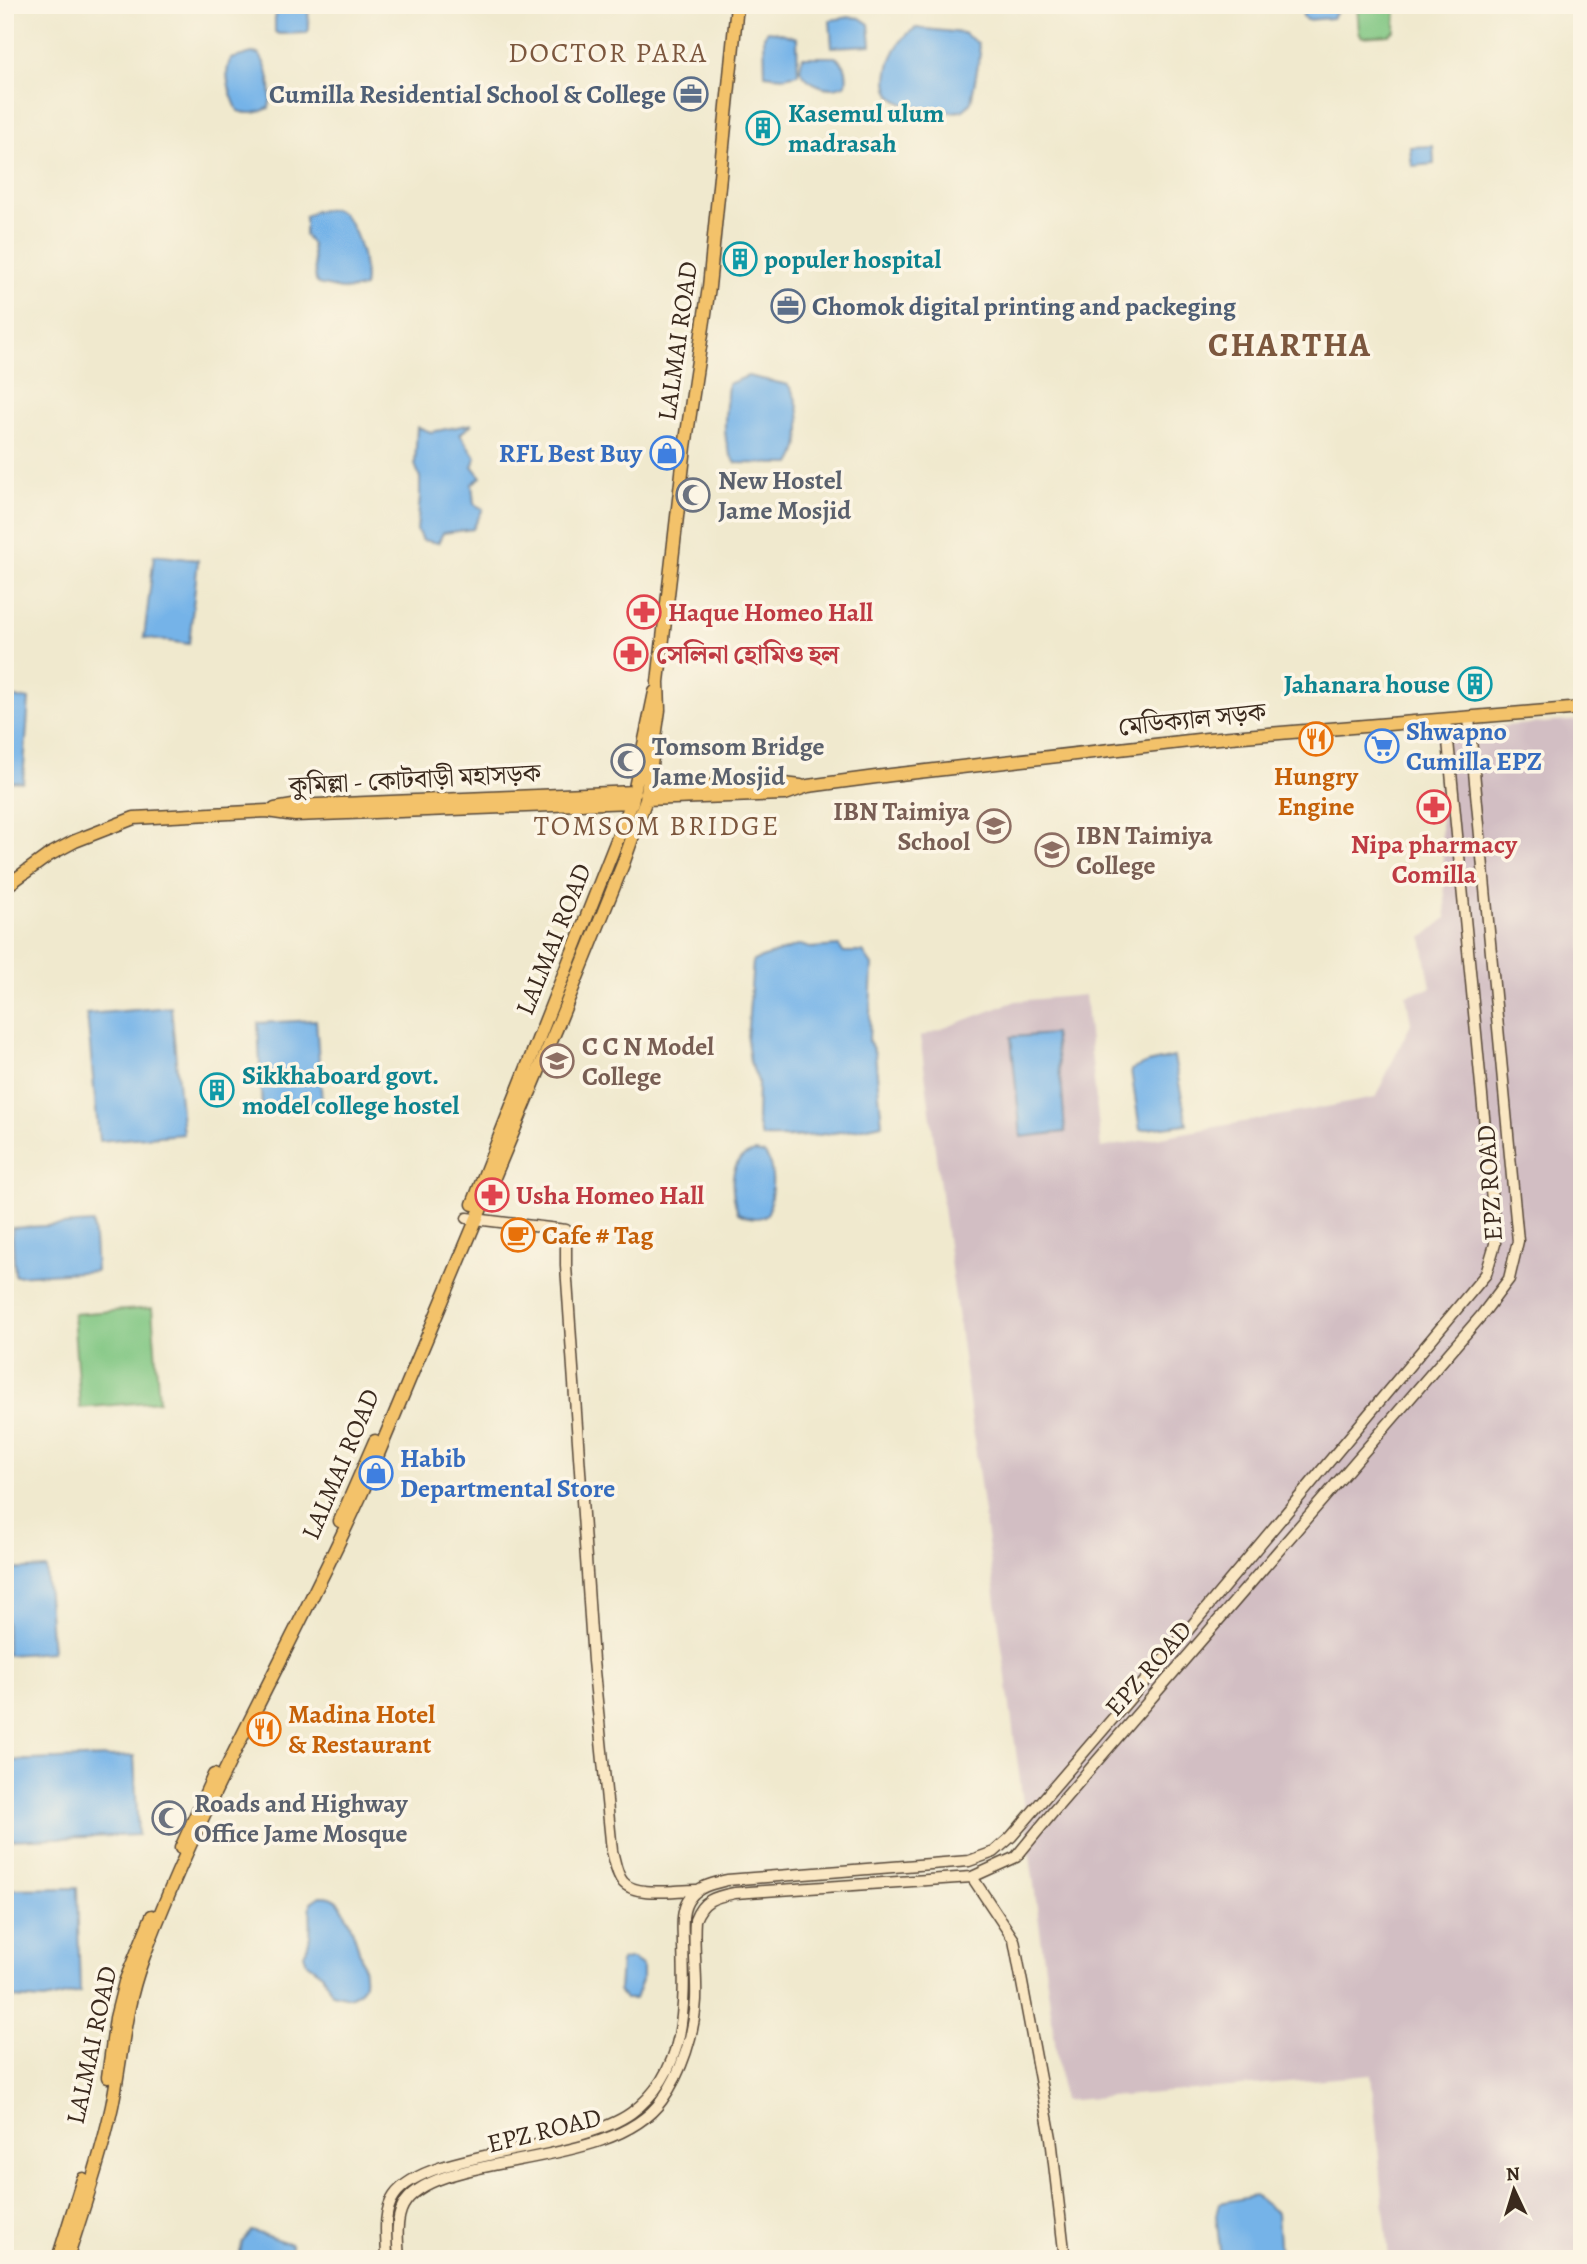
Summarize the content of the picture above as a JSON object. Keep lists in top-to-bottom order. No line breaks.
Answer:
{"streets":{"main road":["LALMAI ROAD","মেডিক্যাল সড়ক","কুমিল্লা - কোটবাড়ী মহাসড়ক","EPZ ROAD"]},"crossings":[["LALMAI ROAD","মেডিক্যাল সড়ক"],["LALMAI ROAD","কুমিল্লা - কোটবাড়ী মহাসড়ক"],["মেডিক্যাল সড়ক","কুমিল্লা - কোটবাড়ী মহাসড়ক"],["মেডিক্যাল সড়ক","EPZ ROAD"]],"districts":["DOCTOR PARA","CHARTHA","TOMSOM BRIDGE"],"places":{"office":["Cumilla Residential School & College","Chomok digital printing and packeging"],"building":["Kasemul ulum madrasah","populer hospital","Jahanara house","Sikkhaboard govt. model college hostel"],"shop":["RFL Best Buy","Habib Departmental Store"],"mosque":["New Hostel Jame Mosjid","Tomsom Bridge Jame Mosjid","Roads and Highway Office Jame Mosque"],"pharmacy":["Haque Homeo Hall","সেলিনা হোমিও হল","Nipa pharmacy Comilla","Usha Homeo Hall"],"restaurant":["Hungry Engine","Madina Hotel & Restaurant"],"supermarket":["Shwapno Cumilla EPZ"],"school or university":["IBN Taimiya School","IBN Taimiya College","C C N Model College"],"cafe":["Cafe # Tag"]},"north":"top"}
